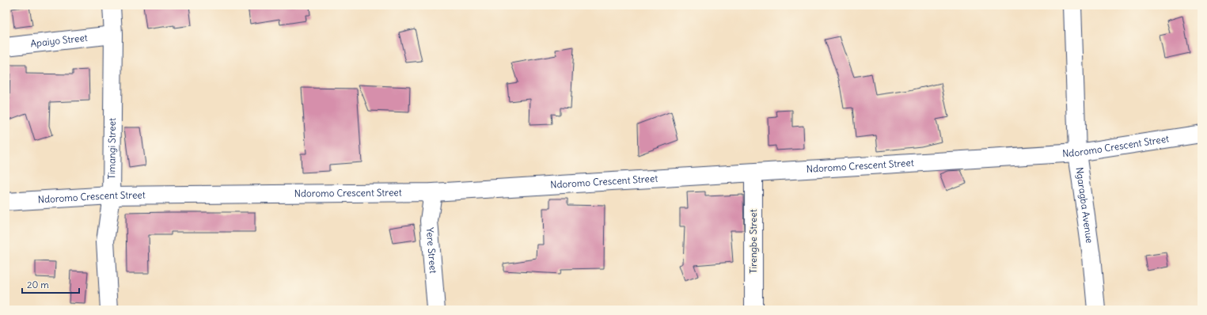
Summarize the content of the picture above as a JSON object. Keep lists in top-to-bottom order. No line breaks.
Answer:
{"streets":{"street":["Apaiyo Street","Ndoromo Crescent Street","Timangi Street","Ngaragba Avenue","Tirengbe Street","Yere Street"]},"crossings":[["Apaiyo Street","Timangi Street"],["Ndoromo Crescent Street","Timangi Street"],["Ndoromo Crescent Street","Ngaragba Avenue"],["Ndoromo Crescent Street","Tirengbe Street"],["Ndoromo Crescent Street","Yere Street"]],"scale_bar":"20 m"}
